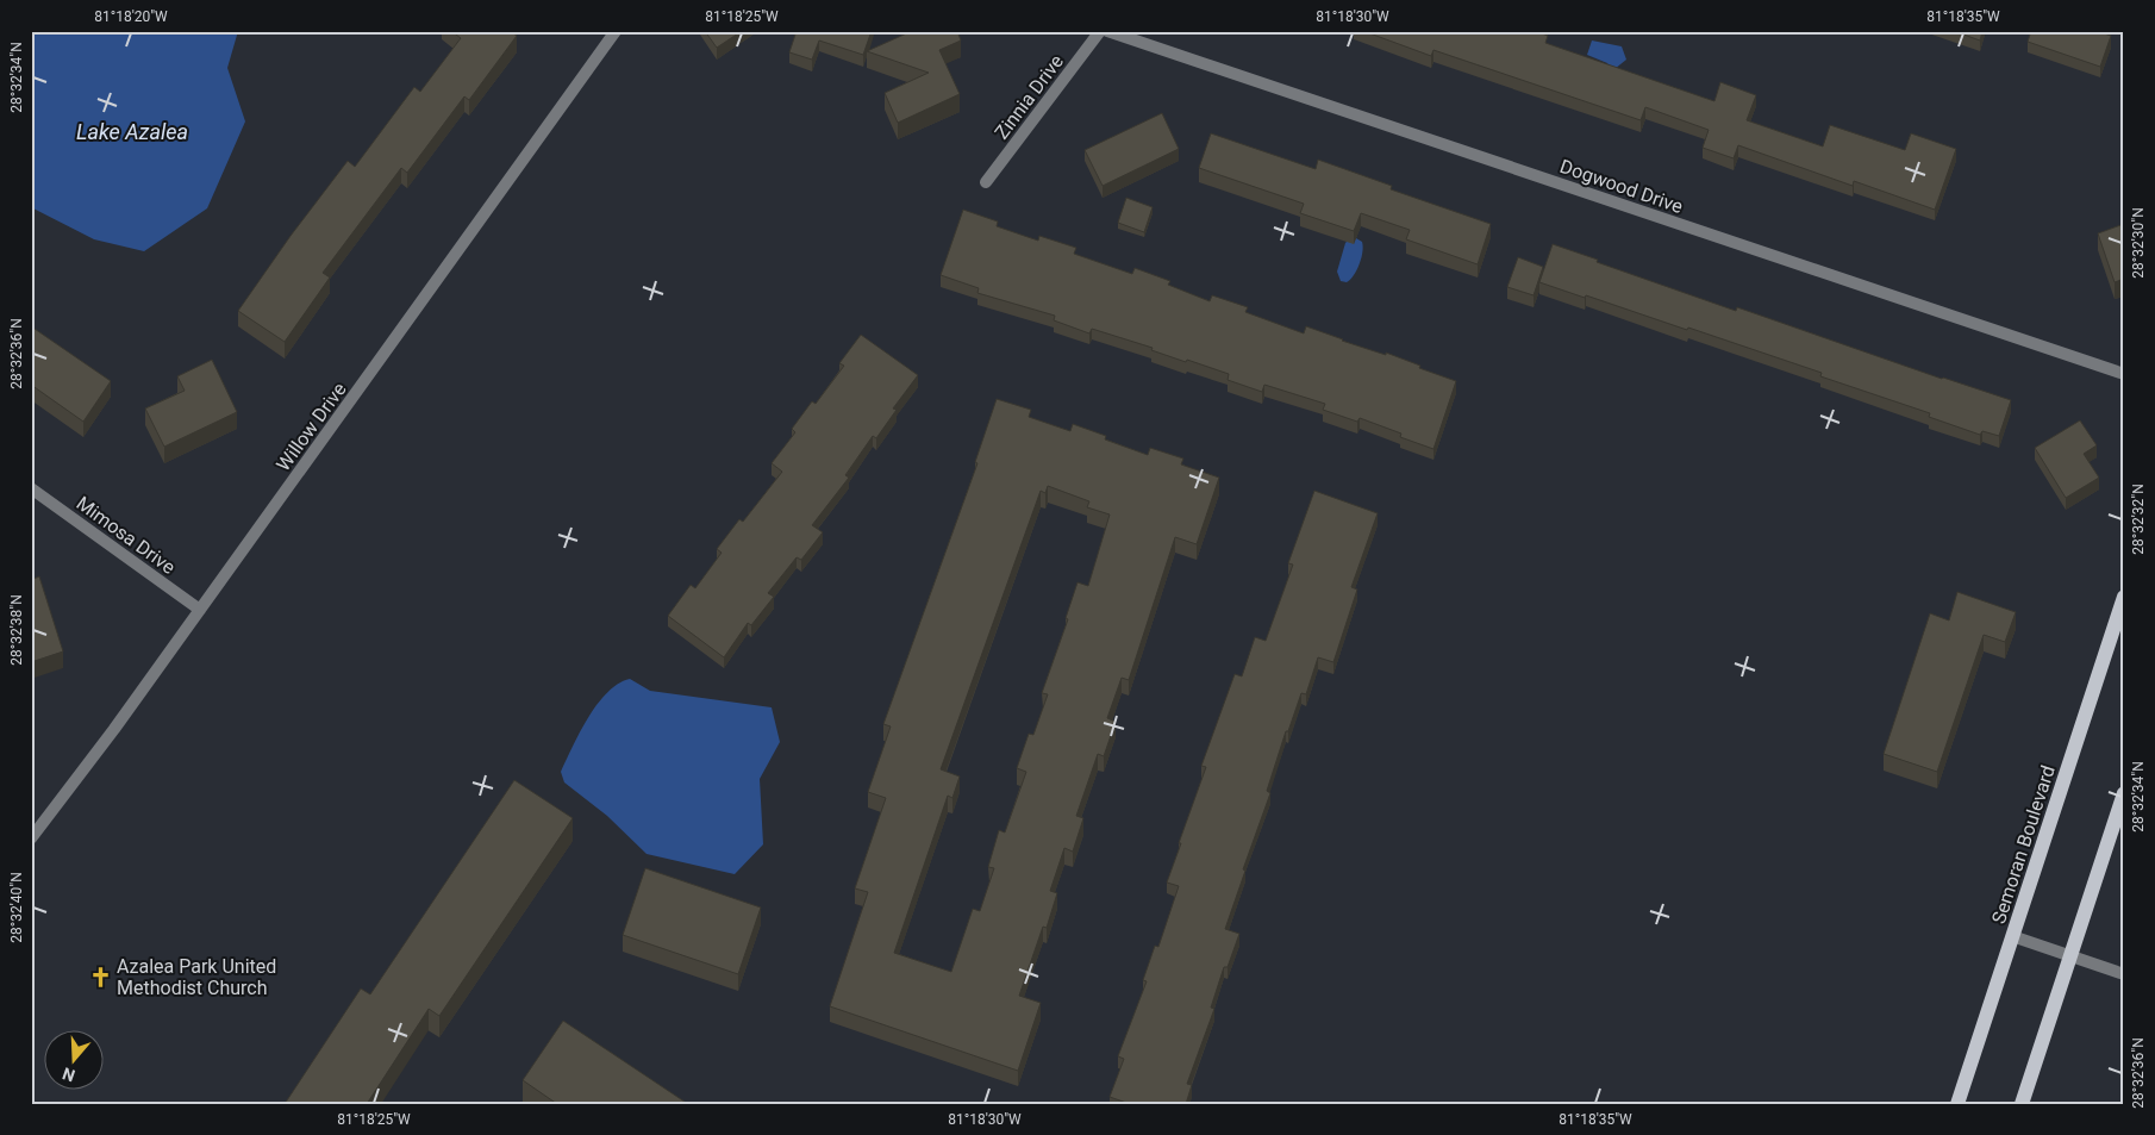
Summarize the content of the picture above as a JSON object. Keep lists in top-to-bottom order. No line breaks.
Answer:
{"streets":{"main road":["Semoran Boulevard"],"street":["Zinnia Drive","Dogwood Drive","Willow Drive","Mimosa Drive"]},"crossings":[["Willow Drive","Mimosa Drive"]],"water":["Lake Azalea"],"places":{"church":["Azalea Park United Methodist Church"]},"north":"bottom","coordinates":["81°18'20\"W","81°18'25\"W","81°18'30\"W","81°18'35\"W","28°32'34\"N","28°32'30\"N","28°32'36\"N","28°32'32\"N","28°32'38\"N","28°32'40\"N"]}
